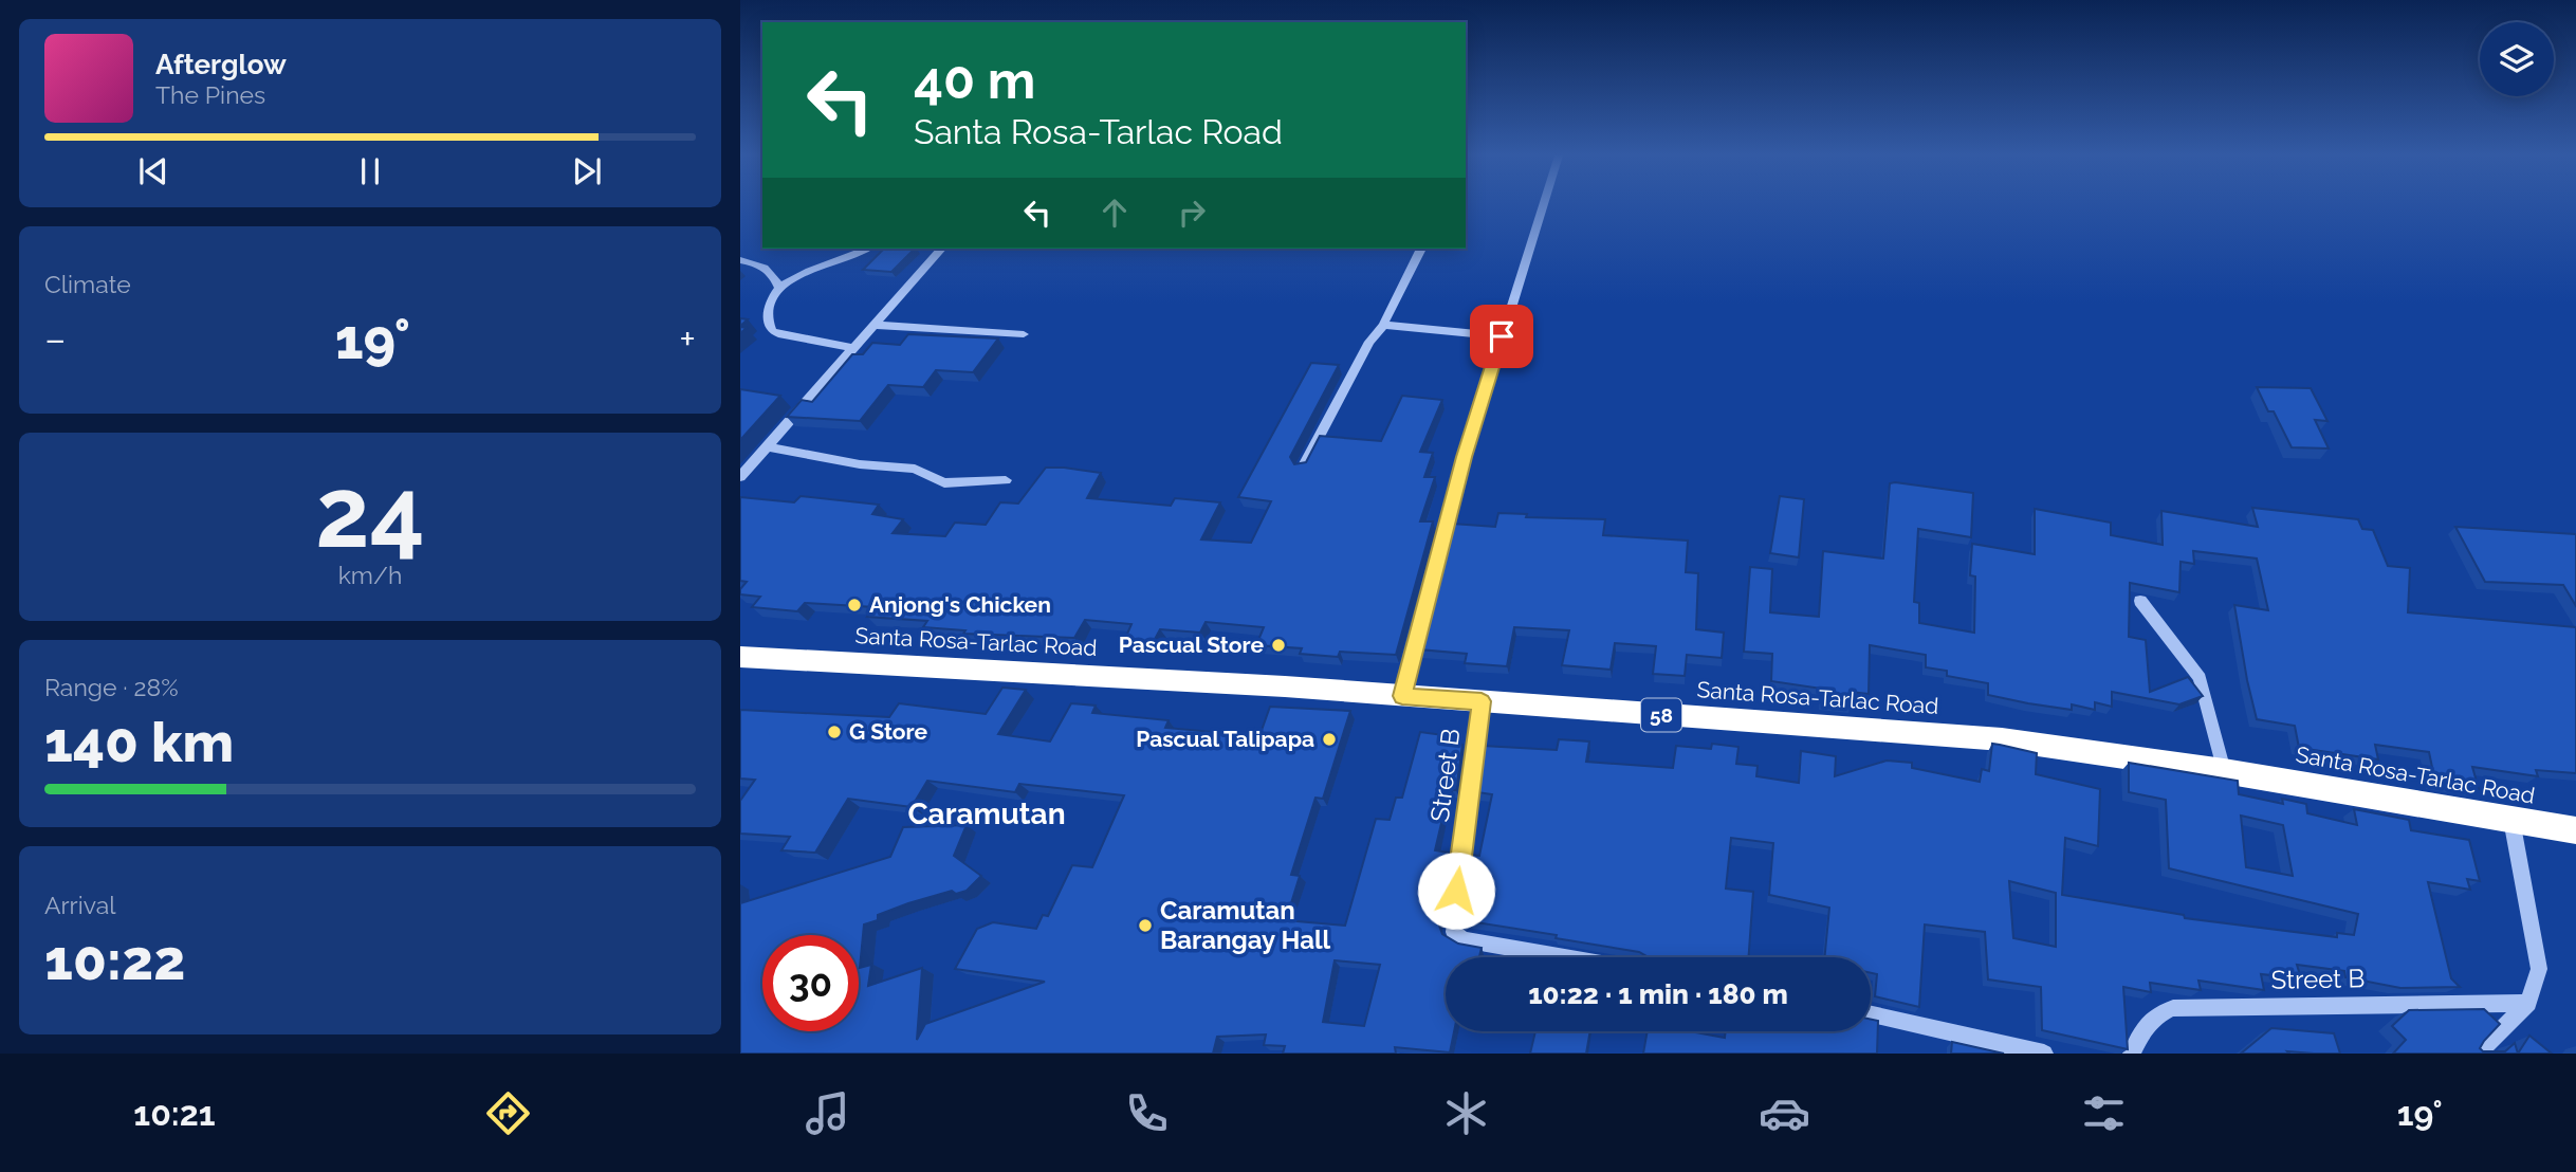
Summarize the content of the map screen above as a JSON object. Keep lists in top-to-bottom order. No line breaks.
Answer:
{"streets":{"highway":["Santa Rosa-Tarlac Road","58"],"street":["Street B"]},"crossings":[["Santa Rosa-Tarlac Road","Street B"]],"districts":["Caramutan"],"places":["Anjong's Chicken","Pascual Store","G Store","Pascual Talipapa","Caramutan Barangay Hall"],"page":{"turn":["40 m","Santa Rosa-Tarlac Road"],"song":["Afterglow","The Pines"],"tile":["Climate",["24","km/h"],["Range · 28%","140 km"],["Arrival","10:22"]],"heat":["−","19°","+"],"limit":"30","trip":"10:22 · 1 min · 180 m","tabs":["10:21","19°"]}}
